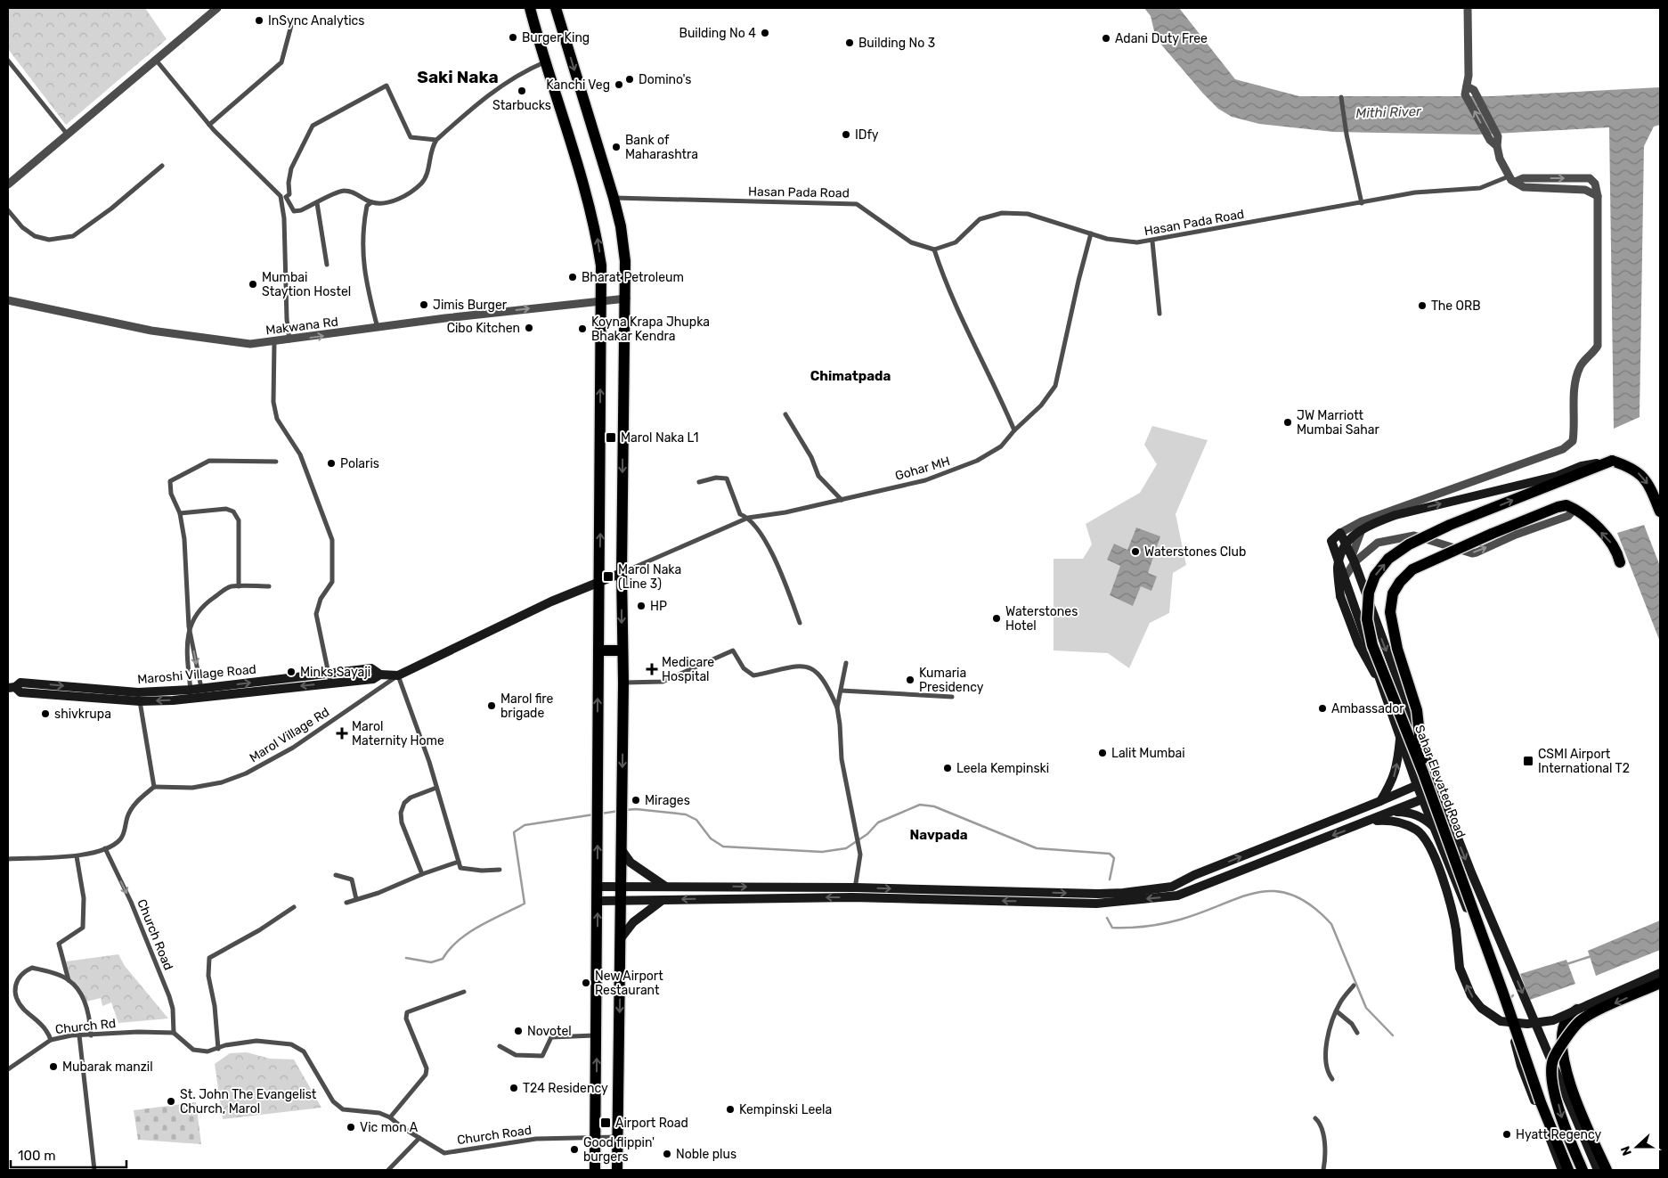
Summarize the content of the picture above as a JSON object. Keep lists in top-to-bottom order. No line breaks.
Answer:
{"streets":{"main road":["Maroshi Village Road","Sahar Elevated Road"],"street":["Hasan Pada Road","Makwana Rd","Gohar MH","Marol Village Rd","Church Road","Church Rd"]},"crossings":[["Hasan Pada Road","Gohar MH"],["Gohar MH","Maroshi Village Road"],["Maroshi Village Road","Marol Village Rd"],["Church Road","Church Rd"]],"one_way":["Makwana Rd"],"districts":["Saki Naka","Chimatpada","Navpada"],"water":["Mithi River"],"places":{"other":["InSync Analytics","Building No 4","Burger King","Adani Duty Free","Building No 3","Domino's","Kanchi Veg","Starbucks","IDfy","Bank of Maharashtra","Bharat Petroleum","Mumbai Staytion Hostel","Jimis Burger","The ORB","Cibo Kitchen","Koyna Krapa Jhupka Bhakar Kendra","JW Marriott Mumbai Sahar","Polaris","Waterstones Club","HP","Waterstones Hotel","Minks Sayaji","Kumaria Presidency","Marol fire brigade","Ambassador","shivkrupa","Lalit Mumbai","Leela Kempinski","Mirages","New Airport Restaurant","Novotel","Mubarak manzil","T24 Residency","St. John The Evangelist Church, Marol","Kempinski Leela","Vic mon A","Hyatt Regency","Good flippin' burgers","Noble plus"],"transit":["Marol Naka L1","Marol Naka (Line 3)","CSMI Airport International T2","Airport Road"],"health":["Medicare Hospital","Marol Maternity Home"]},"scale_bar":"100 m","north":"left"}
